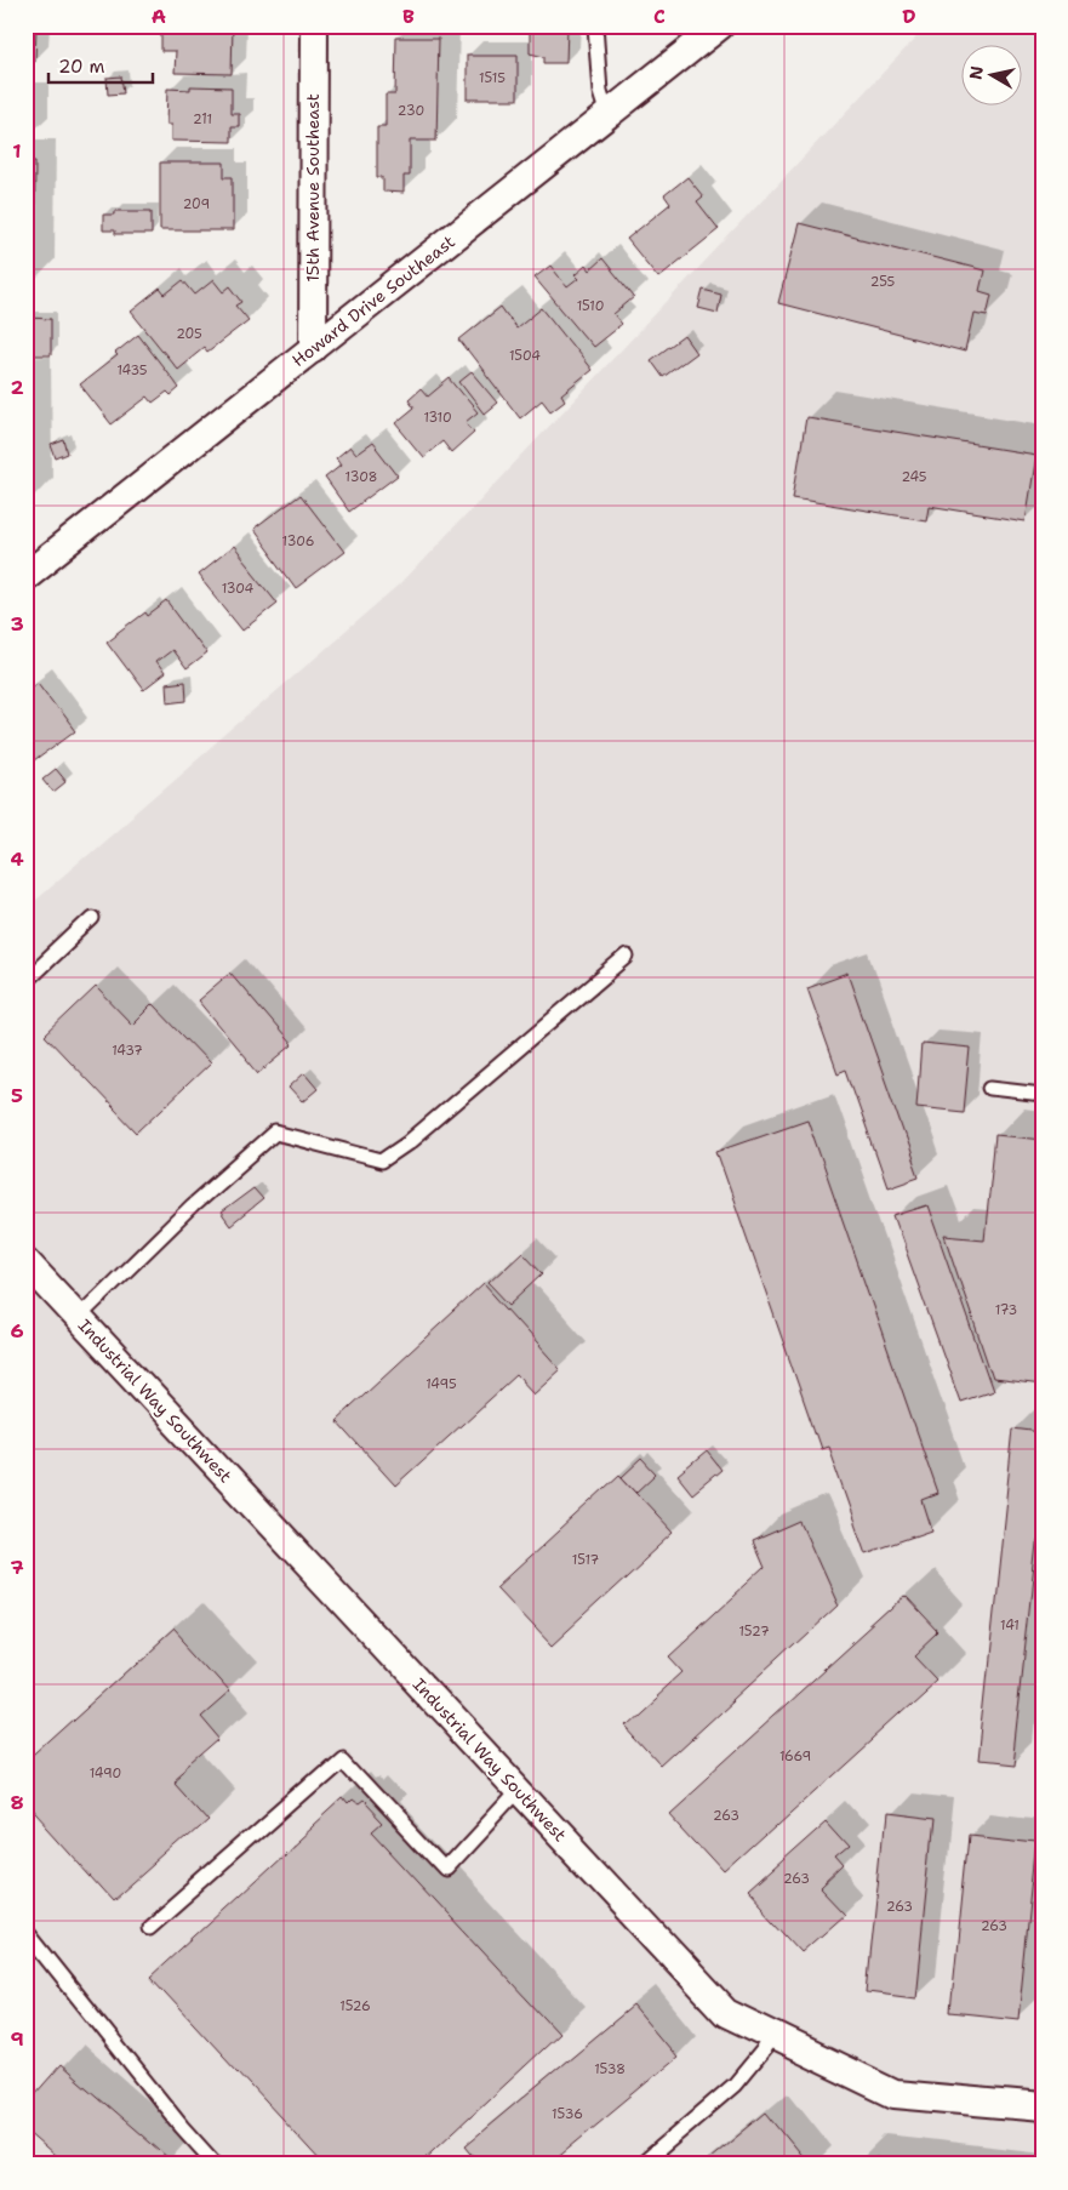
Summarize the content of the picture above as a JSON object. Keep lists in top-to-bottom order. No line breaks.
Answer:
{"streets":{"street":["15th Avenue Southeast","Howard Drive Southeast","Industrial Way Southwest"]},"crossings":[["15th Avenue Southeast","Howard Drive Southeast"]],"house_numbers":["1515","230","211","209","255","1510","205","1504","1435","1310","1308","245","1306","1304","1437","173","1495","1517","141","1527","1669","1490","263","263","263","263","1526","1538","1536"],"scale_bar":"20 m","north":"left","grid":{"columns":["A","B","C","D"],"rows":["1","2","3","4","5","6","7","8","9"]}}
